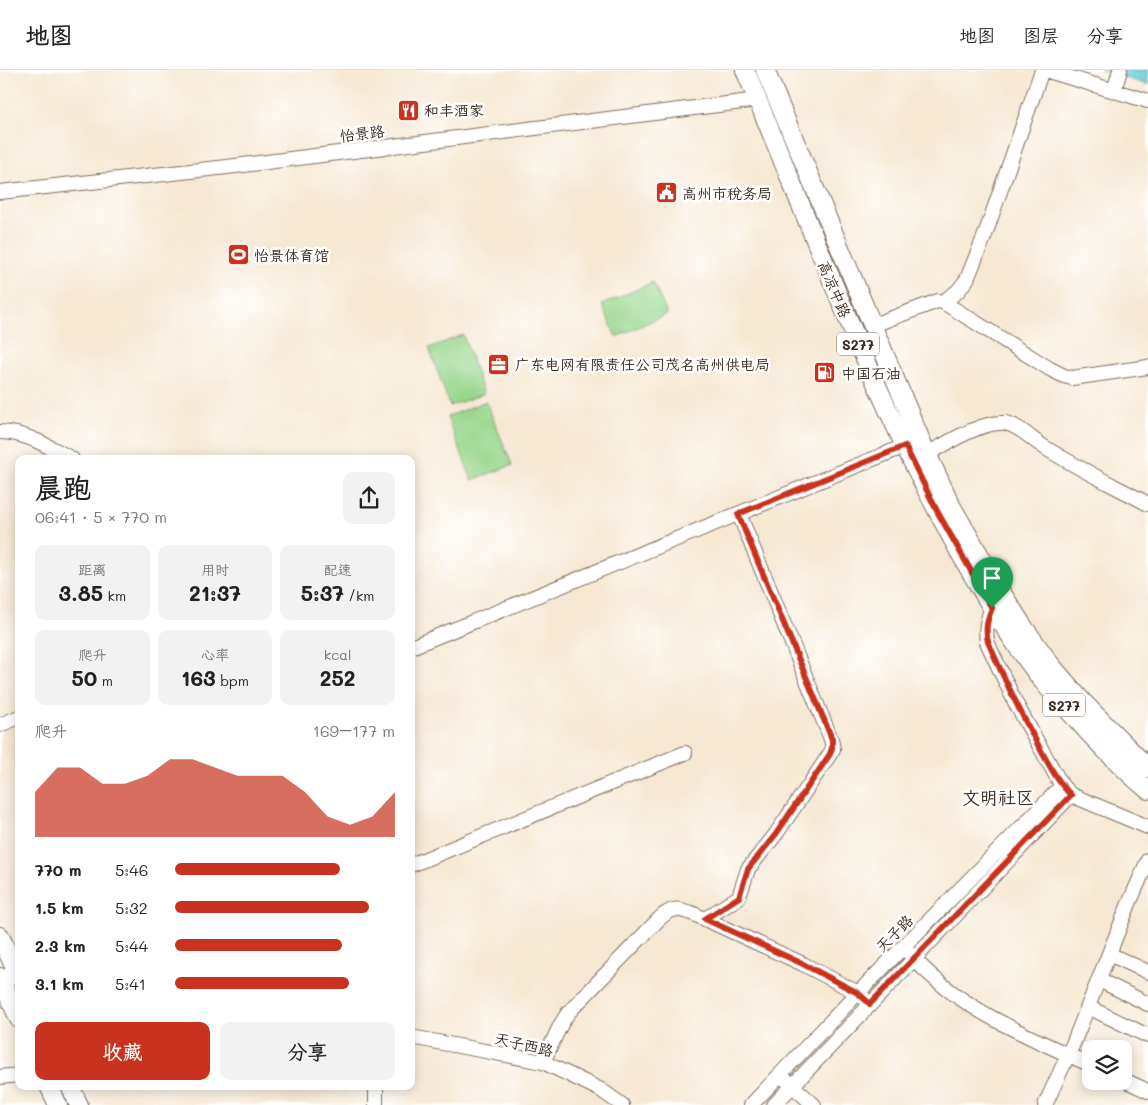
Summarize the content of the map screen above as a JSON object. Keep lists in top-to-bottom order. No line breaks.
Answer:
{"streets":{"main road":["高凉中路","S277"],"street":["怡景路","天子路","天子西路"]},"crossings":[["怡景路","高凉中路"]],"districts":["文明社区"],"places":{"restaurant":["和丰酒家"],"public building":["高州市税务局"],"sports":["怡景体育馆"],"office":["广东电网有限责任公司茂名高州供电局"],"fuel station":["中国石油"]},"page":{"header":"地图","nav":["地图","图层","分享"],"heading":["晨跑","06:41 · 5 × 770 m"],"stats":[["距离","3.85 km"],["用时","21:37"],["配速","5:37 /km"],["爬升","50 m"],["心率","163 bpm"],["kcal","252"]],"chart":["爬升","169–177 m"],"list":[{"name":"770 m","note":"5:46"},{"name":"1.5 km","note":"5:32"},{"name":"2.3 km","note":"5:44"},{"name":"3.1 km","note":"5:41"}],"buttons":["收藏","分享"]}}
